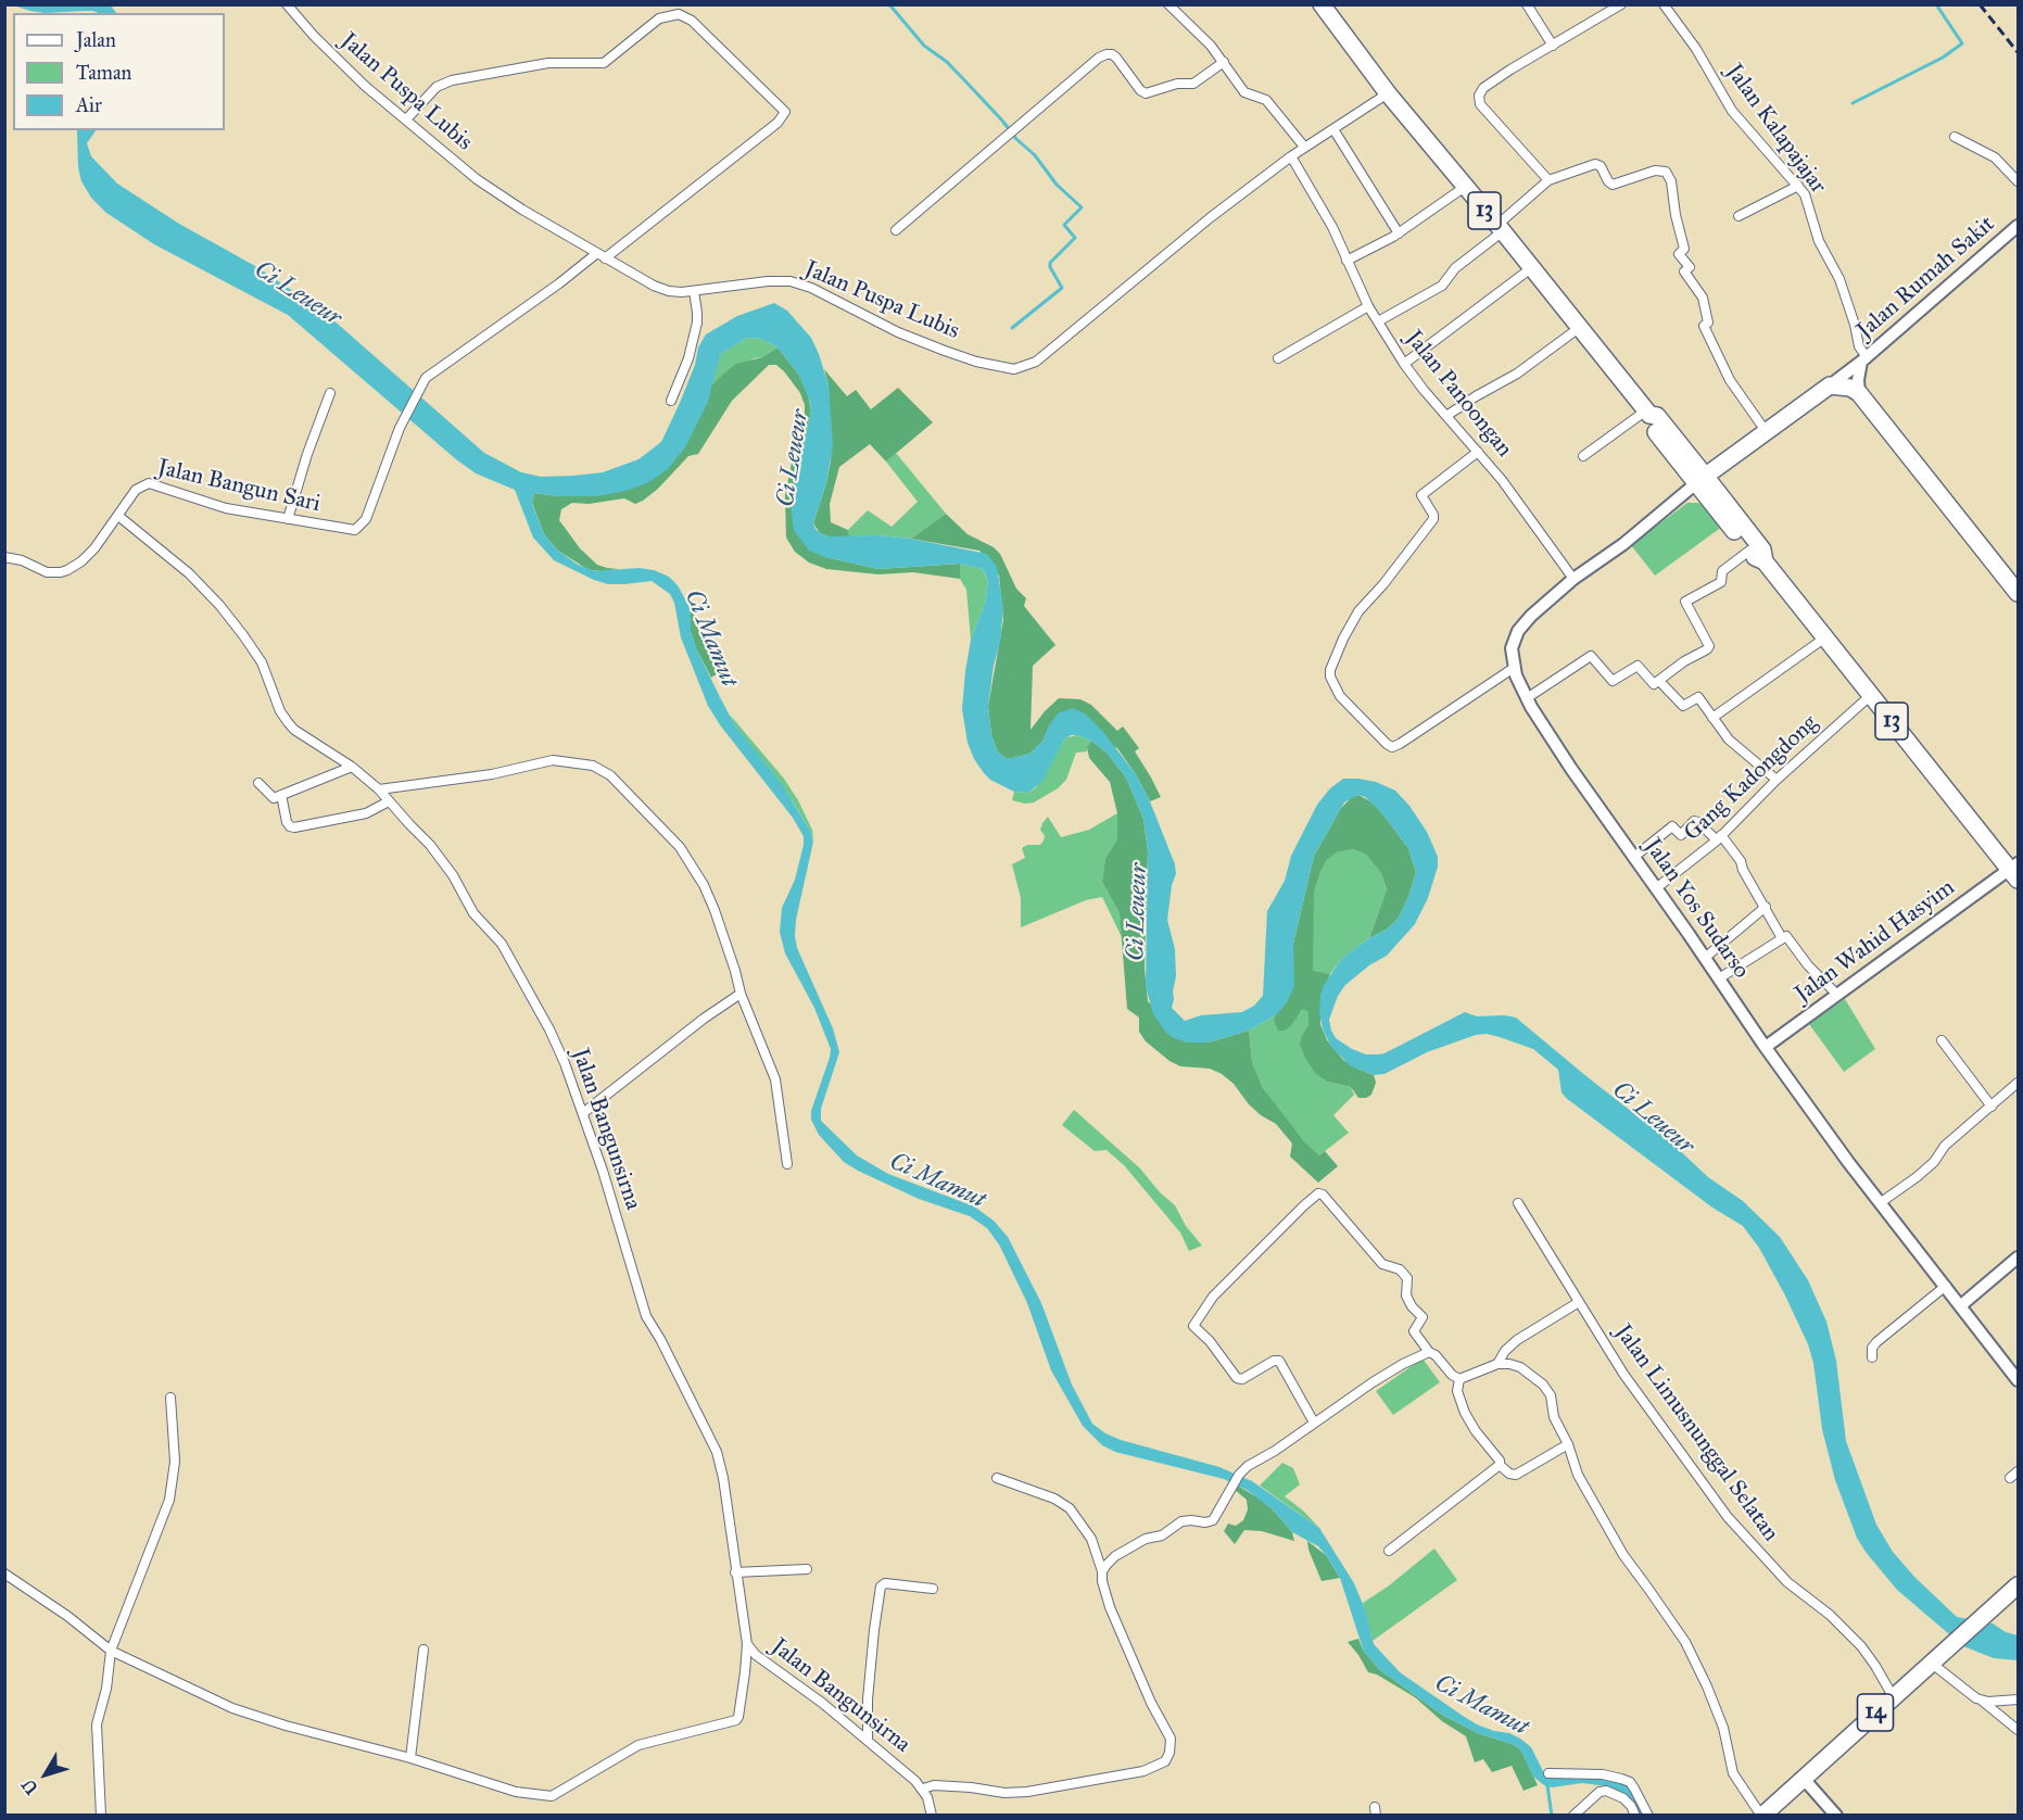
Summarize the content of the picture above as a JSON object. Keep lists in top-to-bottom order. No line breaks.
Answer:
{"streets":{"highway":["13","14"],"main road":["Jalan Rumah Sakit","Jalan Yos Sudarso","Jalan Wahid Hasyim"],"street":["Jalan Puspa Lubis","Jalan Kalapajajar","Jalan Panoongan","Jalan Bangun Sari","Gang Kadongdong","Jalan Bangunsirna","Jalan Limusnunggal Selatan"]},"crossings":[["Jalan Puspa Lubis","13"],["Jalan Puspa Lubis","Jalan Panoongan"],["Jalan Puspa Lubis","Jalan Bangun Sari"],["Jalan Kalapajajar","Jalan Rumah Sakit"],["13","Gang Kadongdong"],["13","Jalan Yos Sudarso"],["13","Jalan Wahid Hasyim"],["Jalan Panoongan","Jalan Yos Sudarso"],["Jalan Bangun Sari","Jalan Bangunsirna"],["Gang Kadongdong","Jalan Yos Sudarso"],["Jalan Yos Sudarso","Jalan Wahid Hasyim"],["Jalan Limusnunggal Selatan","14"]],"water":["Ci Leueur","Ci Mamut"],"legend":["Jalan","Taman","Air"],"north":"bottom left"}
